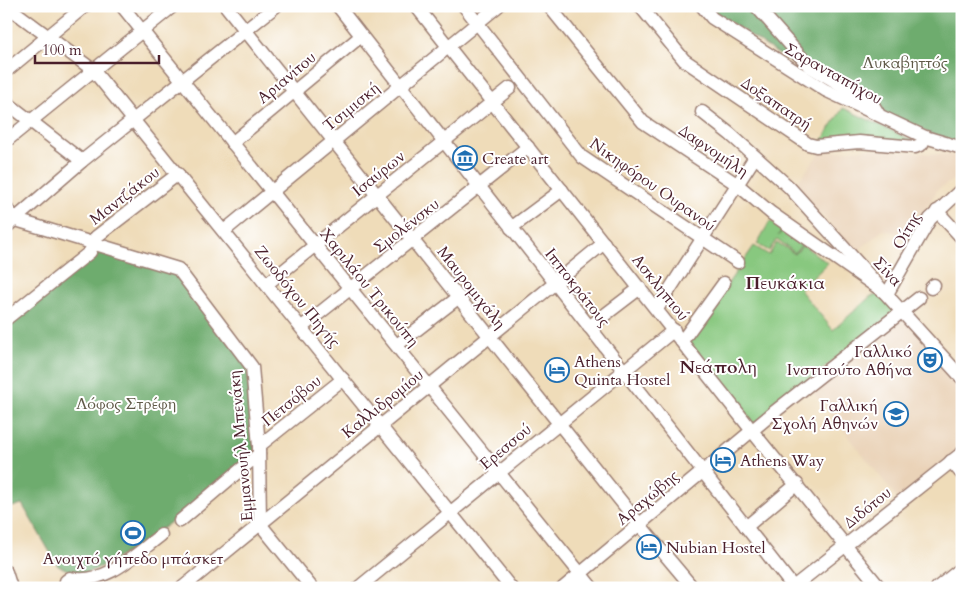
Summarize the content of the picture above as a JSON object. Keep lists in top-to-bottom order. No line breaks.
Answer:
{"streets":{"street":["Σαρανταπήχου","Αριανίτου","Δοξαπατρή","Τσιμισκή","Δαφνομήλη","Ισαύρων","Νικηφόρου Ουρανού","Μαντζάκου","Σμολένσκυ","Οίτης","Σίνα","Χαριλάου Τρικούπη","Μαυρομιχάλη","Ιπποκράτους","Ασκληπιού","Ζωοδόχου Πηγής","Πετσόβου","Καλλιδρομίου","Εμμανουήλ Μπενάκη","Ερεσσού","Αραχώβης","Διδότου"]},"crossings":[["Σαρανταπήχου","Δοξαπατρή"],["Αριανίτου","Χαριλάου Τρικούπη"],["Αριανίτου","Μαυρομιχάλη"],["Αριανίτου","Ιπποκράτους"],["Τσιμισκή","Νικηφόρου Ουρανού"],["Τσιμισκή","Χαριλάου Τρικούπη"],["Τσιμισκή","Μαυρομιχάλη"],["Τσιμισκή","Ιπποκράτους"],["Τσιμισκή","Ασκληπιού"],["Τσιμισκή","Ζωοδόχου Πηγής"],["Δαφνομήλη","Οίτης"],["Δαφνομήλη","Σίνα"],["Ισαύρων","Χαριλάου Τρικούπη"],["Ισαύρων","Μαυρομιχάλη"],["Ισαύρων","Ιπποκράτους"],["Ισαύρων","Ασκληπιού"],["Ισαύρων","Ζωοδόχου Πηγής"],["Μαντζάκου","Ζωοδόχου Πηγής"],["Μαντζάκου","Εμμανουήλ Μπενάκη"],["Σμολένσκυ","Χαριλάου Τρικούπη"],["Σμολένσκυ","Μαυρομιχάλη"],["Σμολένσκυ","Ιπποκράτους"],["Σμολένσκυ","Ασκληπιού"],["Σμολένσκυ","Ζωοδόχου Πηγής"],["Οίτης","Σίνα"],["Σίνα","Αραχώβης"],["Χαριλάου Τρικούπη","Καλλιδρομίου"],["Χαριλάου Τρικούπη","Ερεσσού"],["Χαριλάου Τρικούπη","Αραχώβης"],["Μαυρομιχάλη","Καλλιδρομίου"],["Μαυρομιχάλη","Ερεσσού"],["Μαυρομιχάλη","Αραχώβης"],["Ιπποκράτους","Καλλιδρομίου"],["Ιπποκράτους","Ερεσσού"],["Ιπποκράτους","Αραχώβης"],["Ιπποκράτους","Διδότου"],["Ασκληπιού","Καλλιδρομίου"],["Ασκληπιού","Ερεσσού"],["Ασκληπιού","Αραχώβης"],["Ασκληπιού","Διδότου"],["Ζωοδόχου Πηγής","Πετσόβου"],["Ζωοδόχου Πηγής","Καλλιδρομίου"],["Ζωοδόχου Πηγής","Ερεσσού"],["Πετσόβου","Εμμανουήλ Μπενάκη"],["Καλλιδρομίου","Εμμανουήλ Μπενάκη"]],"districts":["Πευκάκια","Νεάπολη"],"parks":["Λυκαβηττός","Λόφος Στρέφη"],"places":{"museum":["Create art"],"theatre":["Γαλλικό Ινστιτούτο Αθήνα"],"hotel":["Athens Quinta Hostel","Athens Way","Nubian Hostel"],"school or university":["Γαλλική Σχολή Αθηνών"],"sports":["Ανοιχτό γήπεδο μπάσκετ"]},"scale_bar":"100 m"}
